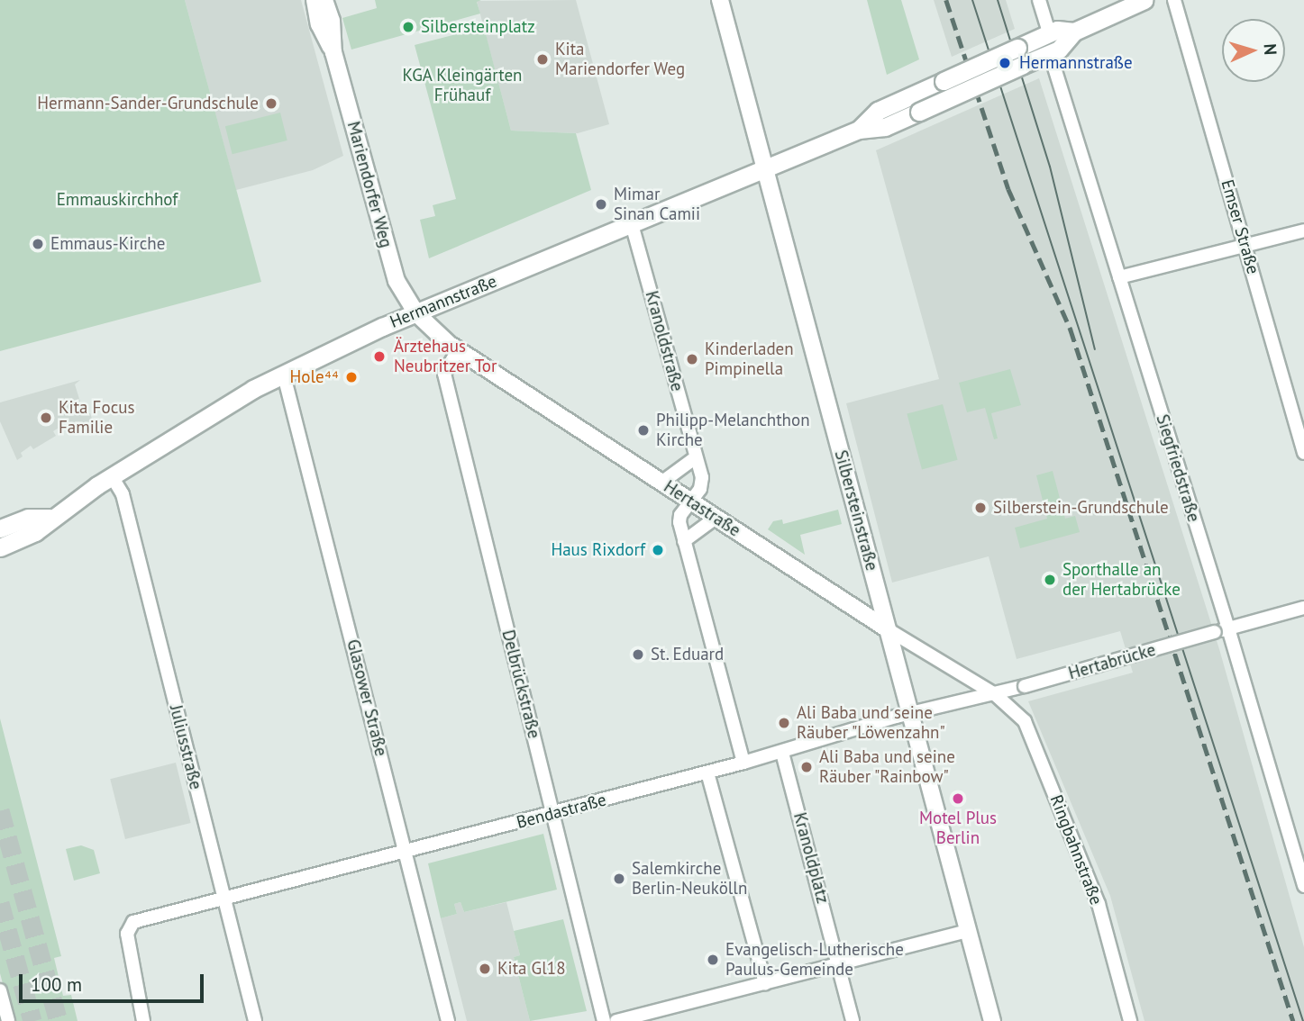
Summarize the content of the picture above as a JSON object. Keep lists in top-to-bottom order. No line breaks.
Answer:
{"streets":{"main road":["Hermannstraße"],"street":["Mariendorfer Weg","Emser Straße","Kranoldstraße","Siegfriedstraße","Hertastraße","Silbersteinstraße","Hertabrücke","Delbrückstraße","Glasower Straße","Juliusstraße","Bendastraße","Ringbahnstraße","Kranoldplatz"]},"crossings":[["Mariendorfer Weg","Hermannstraße"],["Mariendorfer Weg","Hertastraße"],["Hermannstraße","Kranoldstraße"],["Hermannstraße","Siegfriedstraße"],["Hermannstraße","Hertastraße"],["Hermannstraße","Silbersteinstraße"],["Hermannstraße","Glasower Straße"],["Hermannstraße","Juliusstraße"],["Kranoldstraße","Hertastraße"],["Kranoldstraße","Bendastraße"],["Siegfriedstraße","Hertabrücke"],["Hertastraße","Silbersteinstraße"],["Hertastraße","Hertabrücke"],["Hertastraße","Delbrückstraße"],["Hertastraße","Bendastraße"],["Hertastraße","Ringbahnstraße"],["Silbersteinstraße","Bendastraße"],["Hertabrücke","Bendastraße"],["Hertabrücke","Ringbahnstraße"],["Delbrückstraße","Bendastraße"],["Glasower Straße","Bendastraße"],["Juliusstraße","Bendastraße"],["Bendastraße","Ringbahnstraße"],["Bendastraße","Kranoldplatz"]],"parks":["KGA Kleingärten Frühauf","Emmauskirchhof"],"places":["Silbersteinplatz","Kita Mariendorfer Weg","Hermannstraße","Hermann-Sander-Grundschule","Mimar Sinan Camii","Emmaus-Kirche","Ärztehaus Neubritzer Tor","Kinderladen Pimpinella","Hole⁴⁴","Kita Focus Familie","Philipp-Melanchthon Kirche","Silberstein-Grundschule","Haus Rixdorf","Sporthalle an der Hertabrücke","St. Eduard","Ali Baba und seine Räuber \"Löwenzahn\"","Ali Baba und seine Räuber \"Rainbow\"","Motel Plus Berlin","Salemkirche Berlin-Neukölln","Evangelisch-Lutherische Paulus-Gemeinde","Kita Gl18"],"scale_bar":"100 m","north":"right"}
